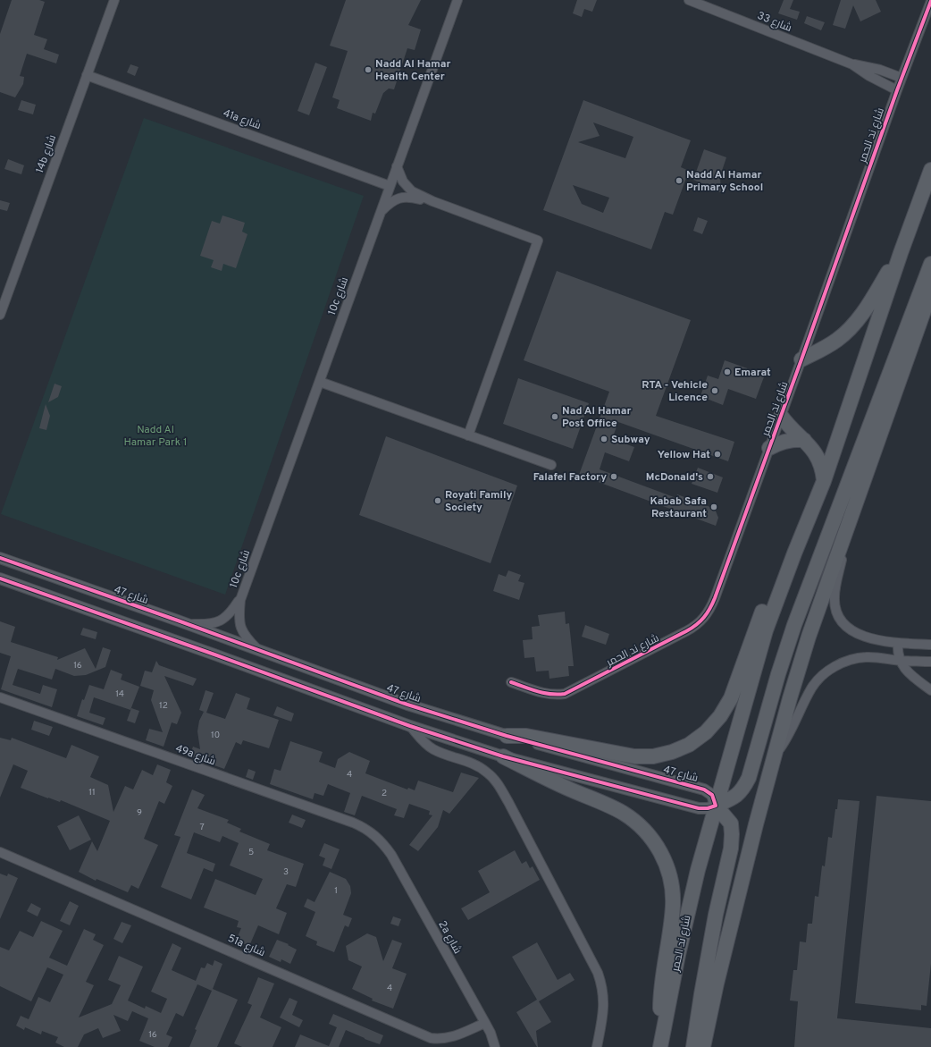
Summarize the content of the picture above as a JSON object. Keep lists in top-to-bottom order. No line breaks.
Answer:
{"streets":{"main road":["شارع ند الحمر"],"street":["شارع 33","41a شارع","14b شارع","10c شارع","شارع 47","49a شارع","2a شارع","51a شارع"]},"crossings":[["شارع 33","شارع ند الحمر"],["41a شارع","14b شارع"],["41a شارع","10c شارع"],["شارع ند الحمر","شارع 47"],["10c شارع","شارع 47"],["49a شارع","2a شارع"],["2a شارع","51a شارع"]],"parks":["Nadd Al Hamar Park 1"],"places":["Nadd Al Hamar Health Center","Nadd Al Hamar Primary School","Emarat","RTA - Vehicle Licence","Nad Al Hamar Post Office","Subway","Yellow Hat","Falafel Factory","McDonald's","Royati Family Society","Kabab Safa Restaurant"],"house_numbers":["16","14","12","10","4","11","2","9","7","5","3","1","4","16"]}
